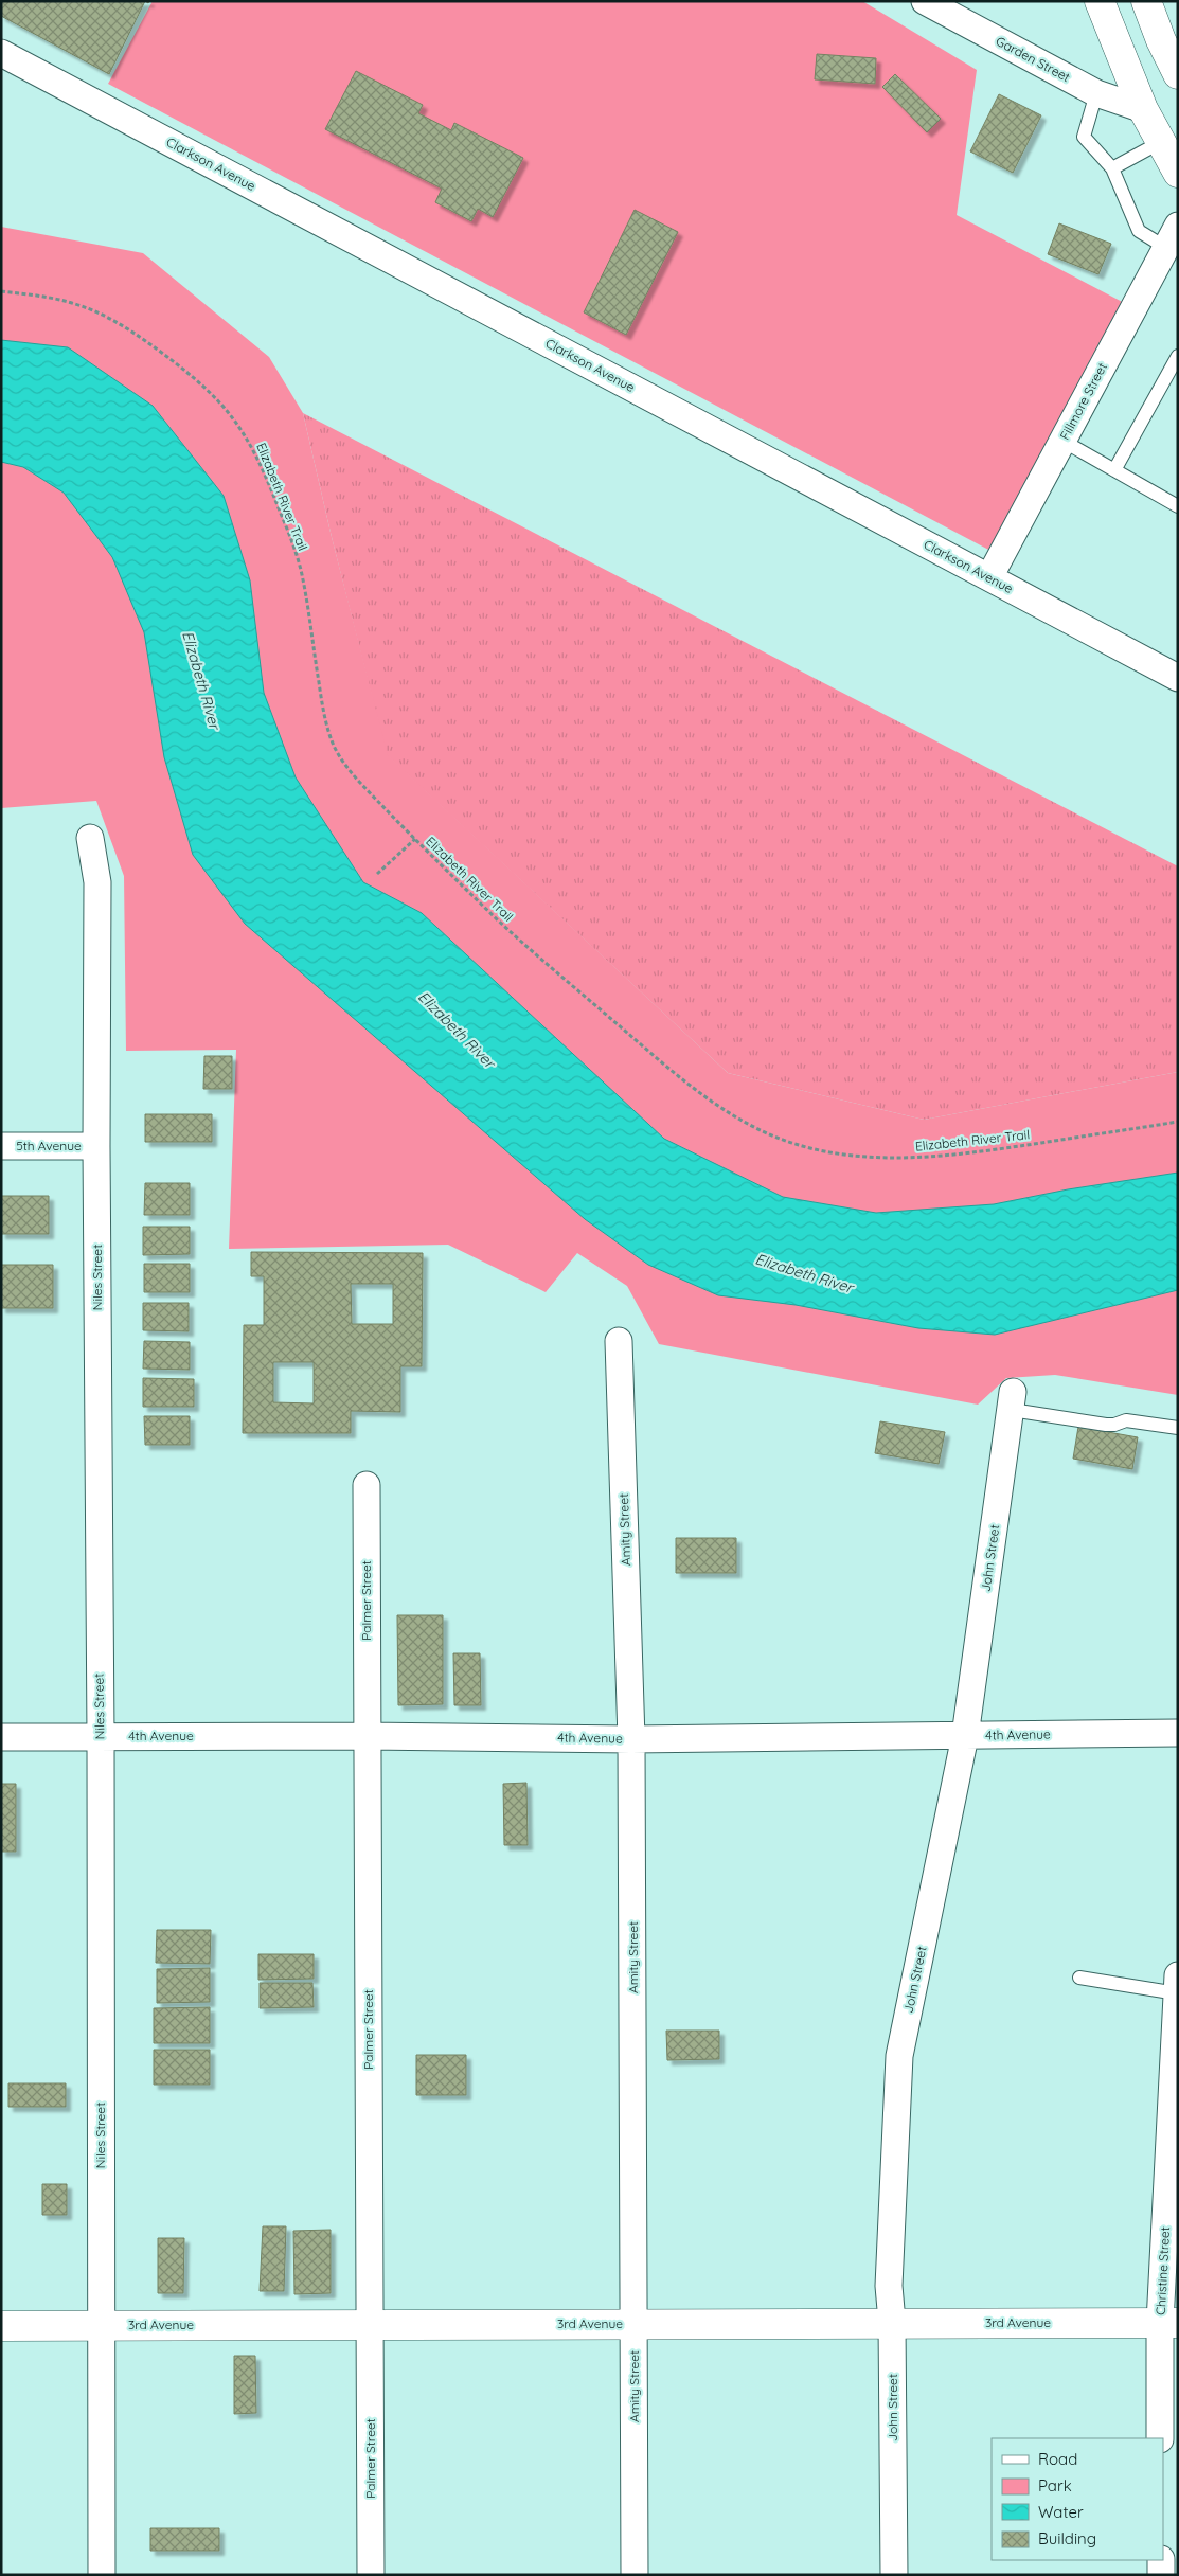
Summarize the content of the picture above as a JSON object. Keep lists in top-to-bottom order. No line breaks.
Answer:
{"streets":{"main road":["3rd Avenue"],"street":["Garden Street","Clarkson Avenue","Fillmore Street","5th Avenue","Niles Street","Amity Street","John Street","Palmer Street","4th Avenue","Christine Street"],"path":["Elizabeth River Trail"]},"crossings":[["Clarkson Avenue","Fillmore Street"],["5th Avenue","Niles Street"],["Niles Street","4th Avenue"],["Niles Street","3rd Avenue"],["Amity Street","4th Avenue"],["Amity Street","3rd Avenue"],["John Street","4th Avenue"],["John Street","3rd Avenue"],["Palmer Street","4th Avenue"],["Palmer Street","3rd Avenue"],["Christine Street","3rd Avenue"]],"water":["Elizabeth River"],"legend":["Road","Park","Water","Building"]}
